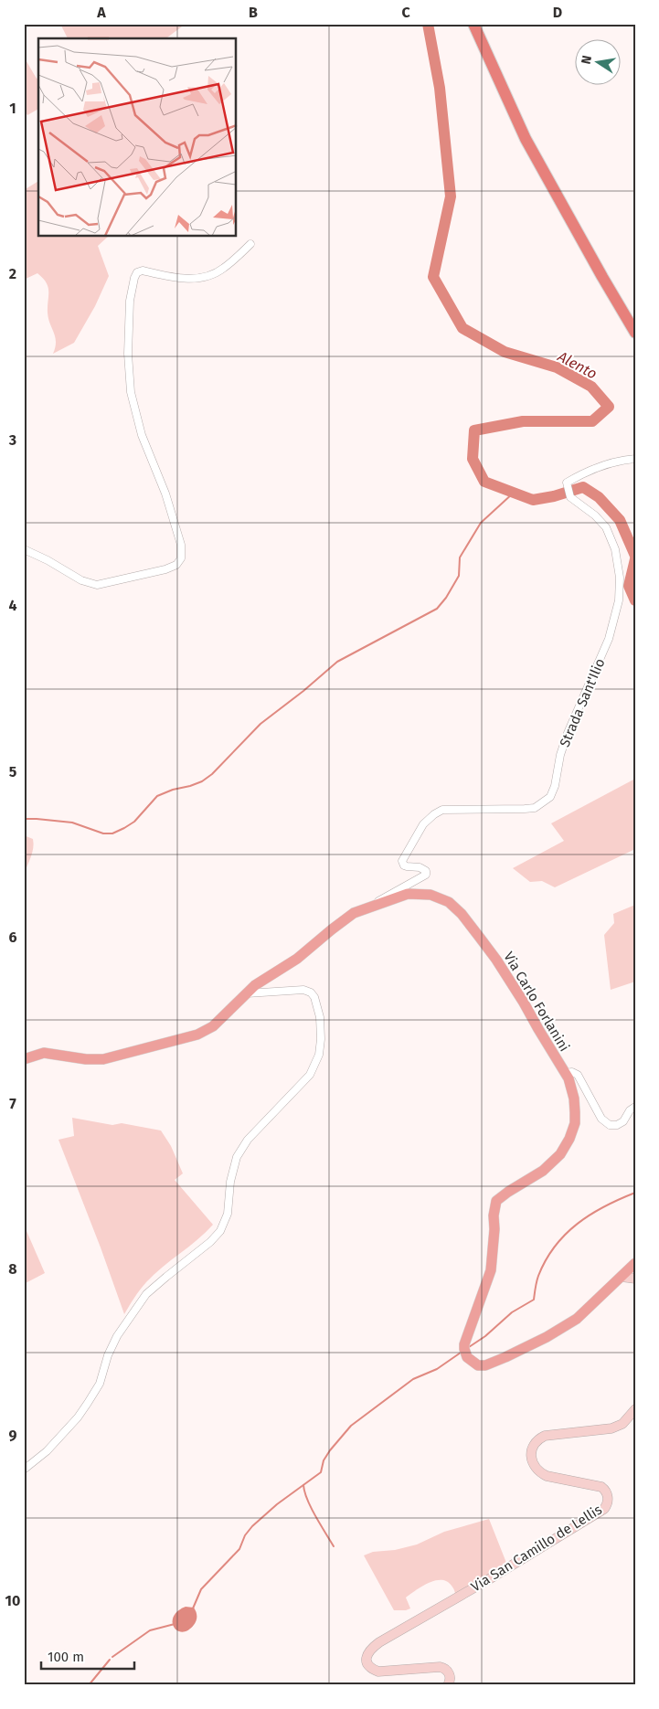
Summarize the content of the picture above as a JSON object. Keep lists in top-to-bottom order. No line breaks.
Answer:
{"streets":{"main road":["Via Carlo Forlanini","Via San Camillo de Lellis"],"street":["Strada Sant'Ilio"]},"crossings":[["Strada Sant'Ilio","Via Carlo Forlanini"]],"water":["Alento"],"scale_bar":"100 m","north":"left","grid":{"columns":["A","B","C","D"],"rows":["1","2","3","4","5","6","7","8","9","10"]}}
